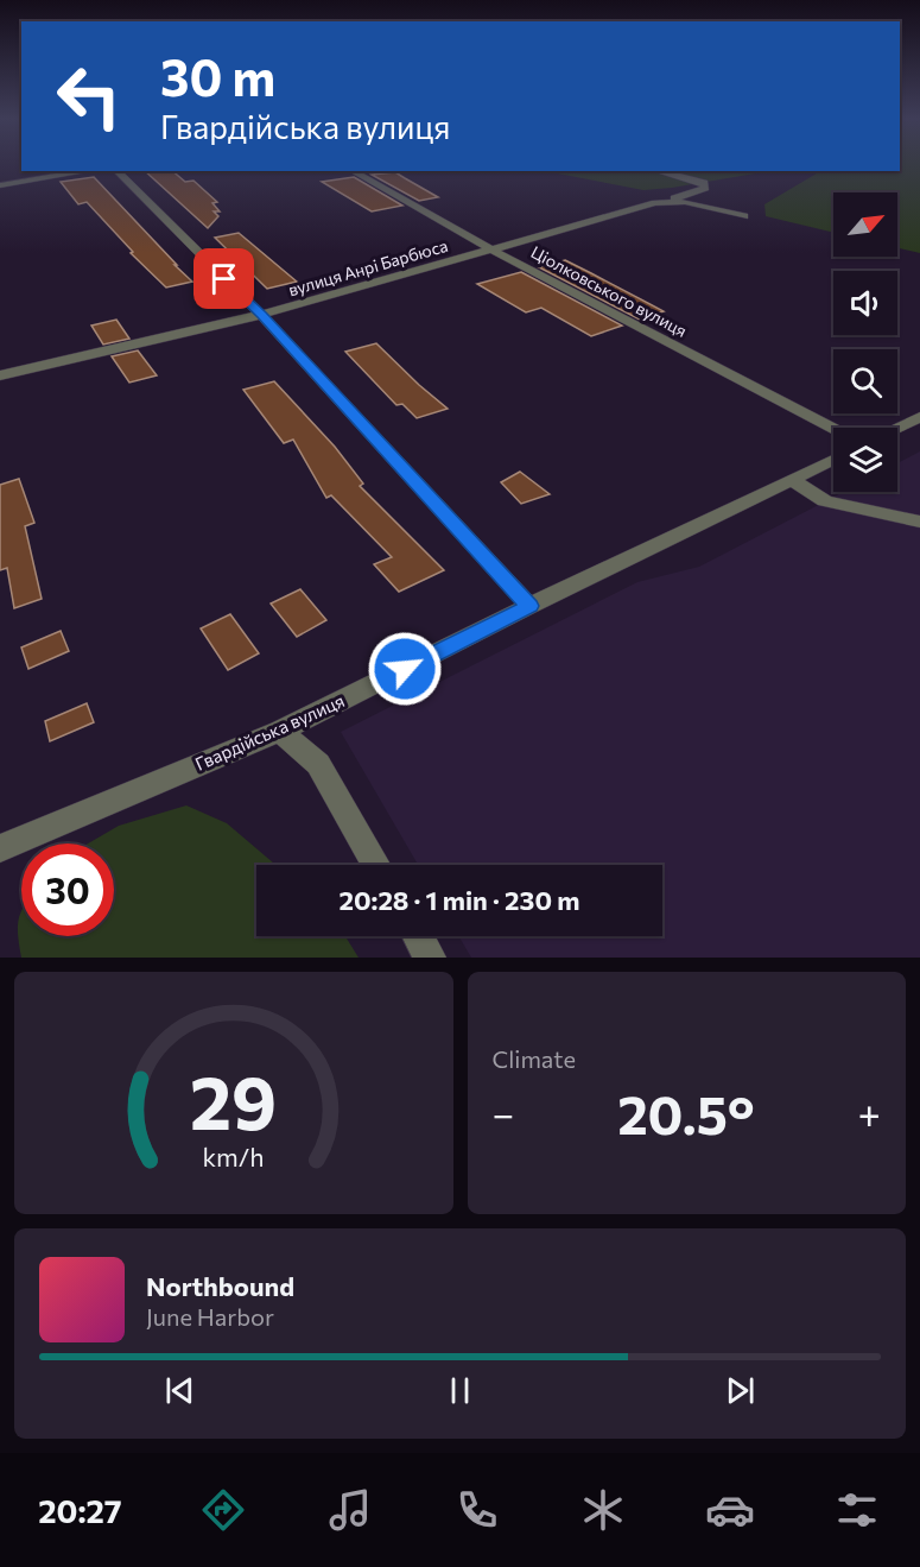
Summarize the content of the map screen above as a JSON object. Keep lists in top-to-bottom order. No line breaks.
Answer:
{"streets":{"street":["вулиця Анрі Барбюса","Ціолковського вулиця","Гвардійська вулиця"]},"crossings":[["вулиця Анрі Барбюса","Ціолковського вулиця"]],"north":"top right","page":{"turn":["30 m","Гвардійська вулиця"],"limit":"30","trip":"20:28 · 1 min · 230 m","tile":"Climate","heat":["−","20.5°","+"],"song":["Northbound","June Harbor"],"tabs":"20:27","gauge":["29","km/h"]}}
